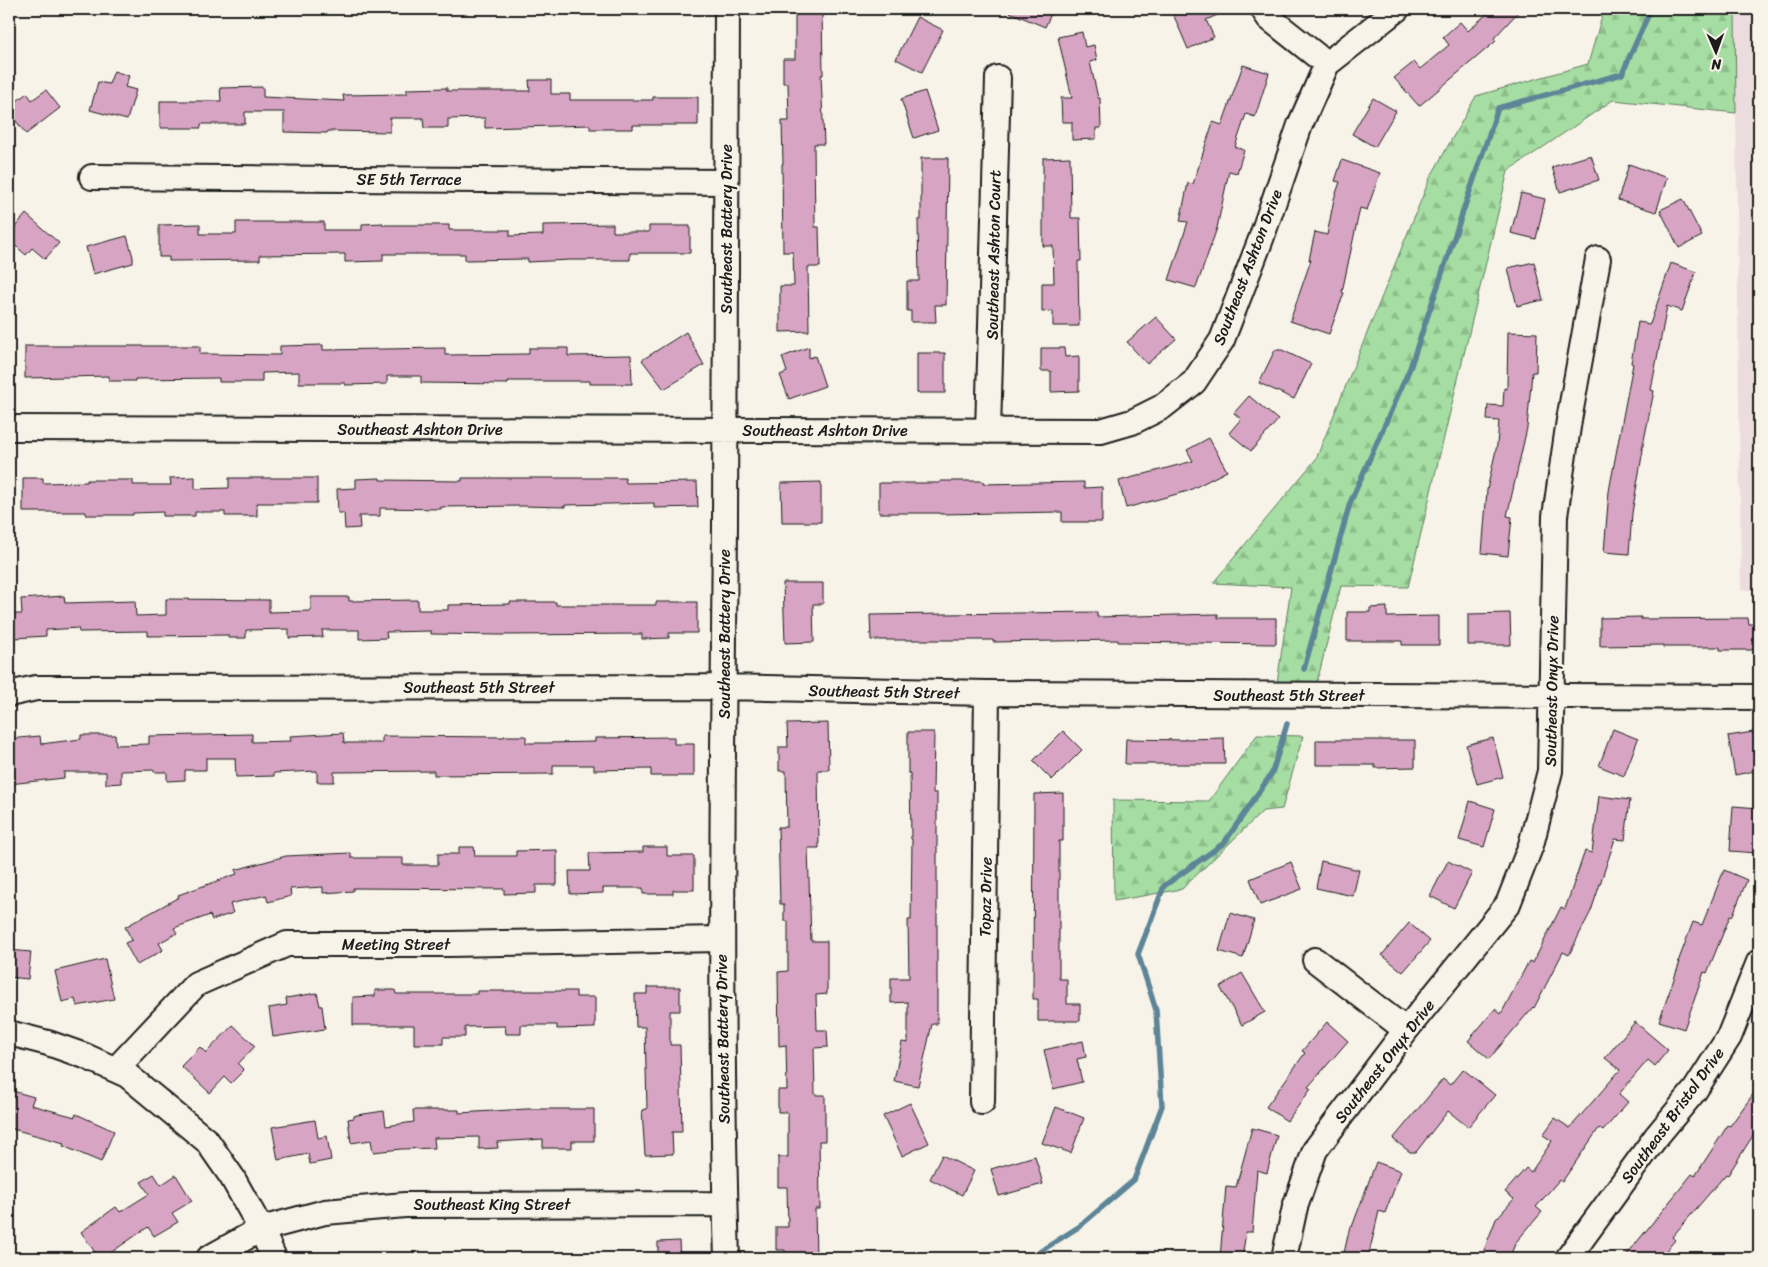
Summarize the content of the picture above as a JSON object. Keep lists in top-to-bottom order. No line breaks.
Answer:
{"streets":{"street":["SE 5th Terrace","Southeast Battery Drive","Southeast Ashton Court","Southeast Ashton Drive","Southeast 5th Street","Southeast Onyx Drive","Topaz Drive","Meeting Street","Southeast Bristol Drive","Southeast King Street"]},"crossings":[["SE 5th Terrace","Southeast Battery Drive"],["Southeast Battery Drive","Southeast Ashton Drive"],["Southeast Battery Drive","Southeast 5th Street"],["Southeast Battery Drive","Meeting Street"],["Southeast Battery Drive","Southeast King Street"],["Southeast Ashton Court","Southeast Ashton Drive"],["Southeast 5th Street","Southeast Onyx Drive"],["Southeast 5th Street","Topaz Drive"]],"north":"bottom"}
